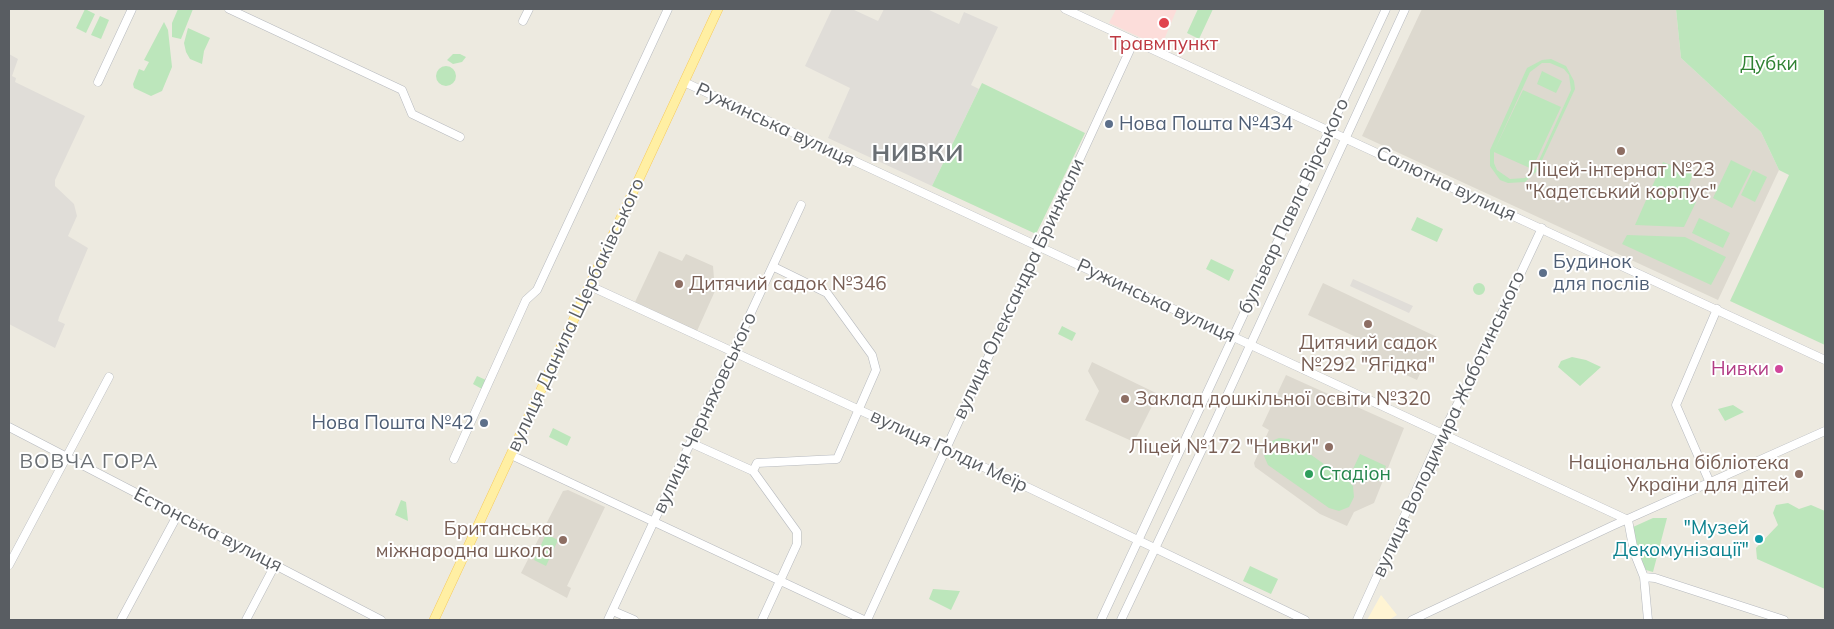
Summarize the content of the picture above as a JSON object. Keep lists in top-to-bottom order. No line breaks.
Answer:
{"streets":{"main road":["вулиця Данила Щербаківського"],"street":["Ружинська вулиця","Салютна вулиця","бульвар Павла Вірського","вулиця Олександра Бринжали","вулиця Черняховського","вулиця Володимира Жаботинського","вулиця Ґолди Меїр","Естонська вулиця"]},"crossings":[["Ружинська вулиця","бульвар Павла Вірського"],["Ружинська вулиця","вулиця Олександра Бринжали"],["Ружинська вулиця","вулиця Данила Щербаківського"],["Ружинська вулиця","вулиця Володимира Жаботинського"],["Салютна вулиця","бульвар Павла Вірського"],["Салютна вулиця","вулиця Олександра Бринжали"],["Салютна вулиця","вулиця Володимира Жаботинського"],["бульвар Павла Вірського","вулиця Ґолди Меїр"],["вулиця Олександра Бринжали","вулиця Ґолди Меїр"],["вулиця Данила Щербаківського","вулиця Ґолди Меїр"],["вулиця Черняховського","вулиця Ґолди Меїр"]],"districts":["НИВКИ","ВОВЧА ГОРА"],"parks":["Дубки"],"places":["Травмпункт","Нова Пошта №434","Ліцей-інтернат №23 \"Кадетський корпус\"","Будинок для послів","Дитячий садок №346","Дитячий садок №292 \"Ягідка\"","Нивки","Заклад дошкільної освіти №320","Нова Пошта №42","Ліцей №172 \"Нивки\"","Стадіон","Національна бібліотека України для дітей","\"Музей Декомунізації\"","Британська міжнародна школа"]}
